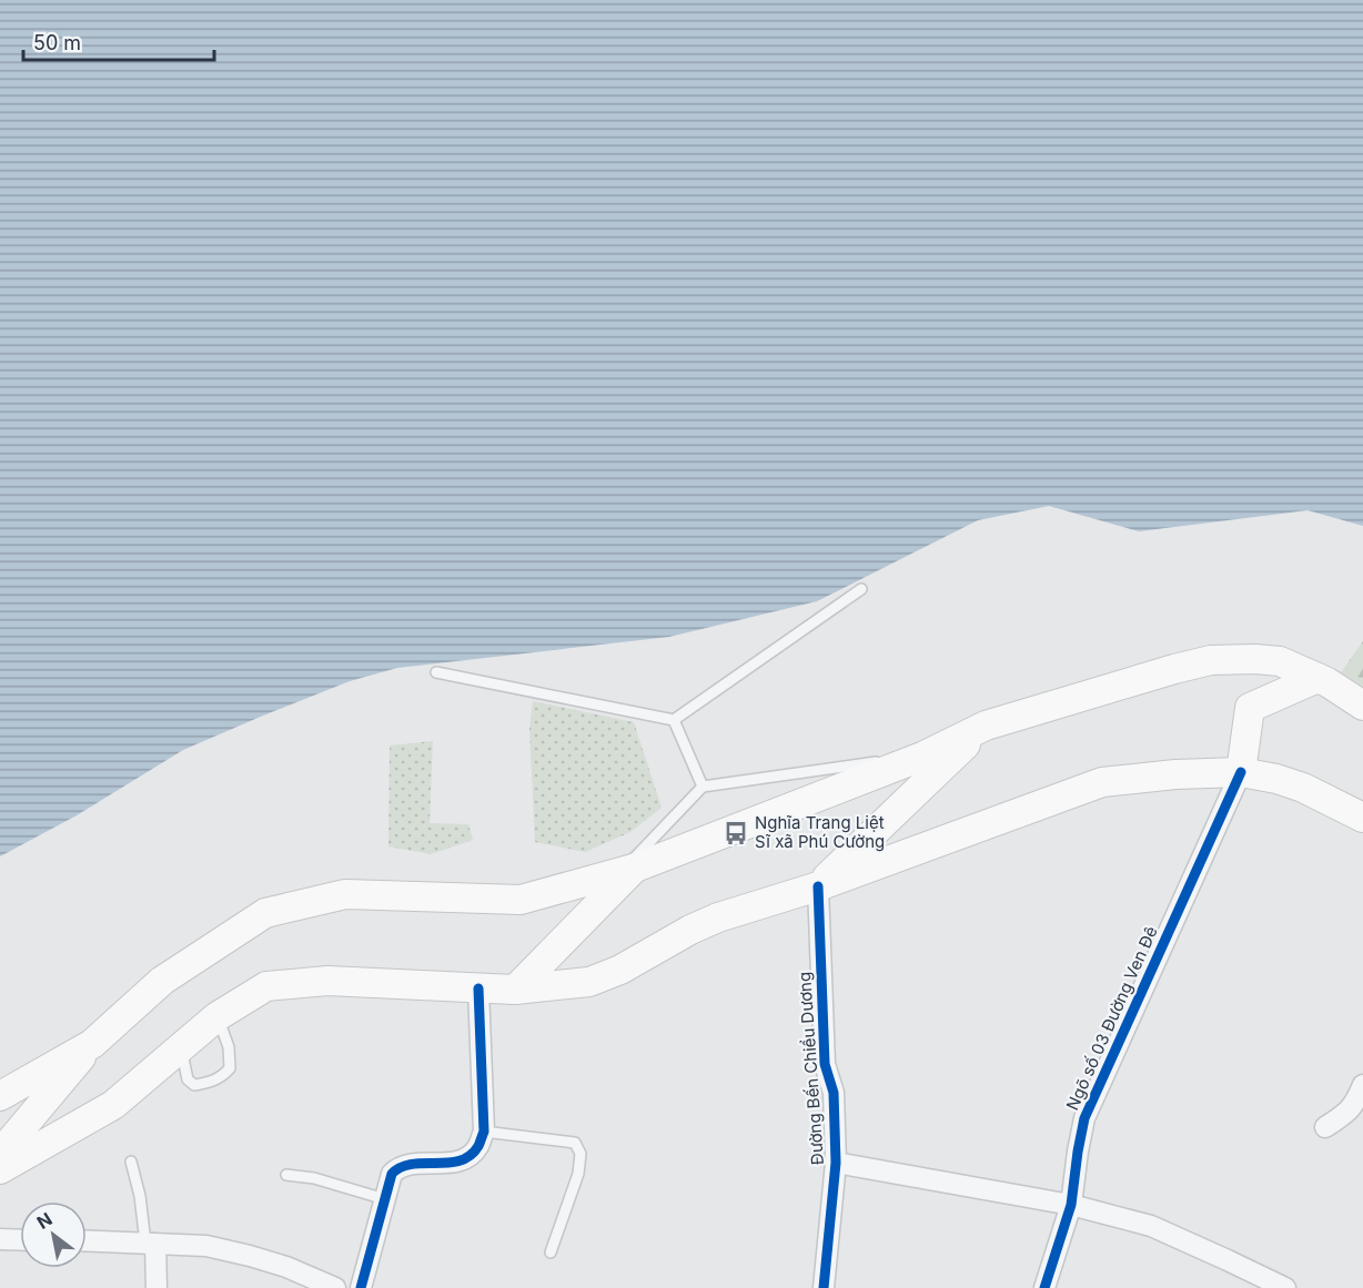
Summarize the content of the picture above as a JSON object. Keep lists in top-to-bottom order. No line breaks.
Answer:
{"streets":{"street":["Ngõ số 03 Đường Ven Đê","Đường Bến Chiểu Dương"]},"places":{"bus stop":["Nghĩa Trang Liệt Sĩ xã Phú Cường"]},"scale_bar":"50 m","north":"top left"}
